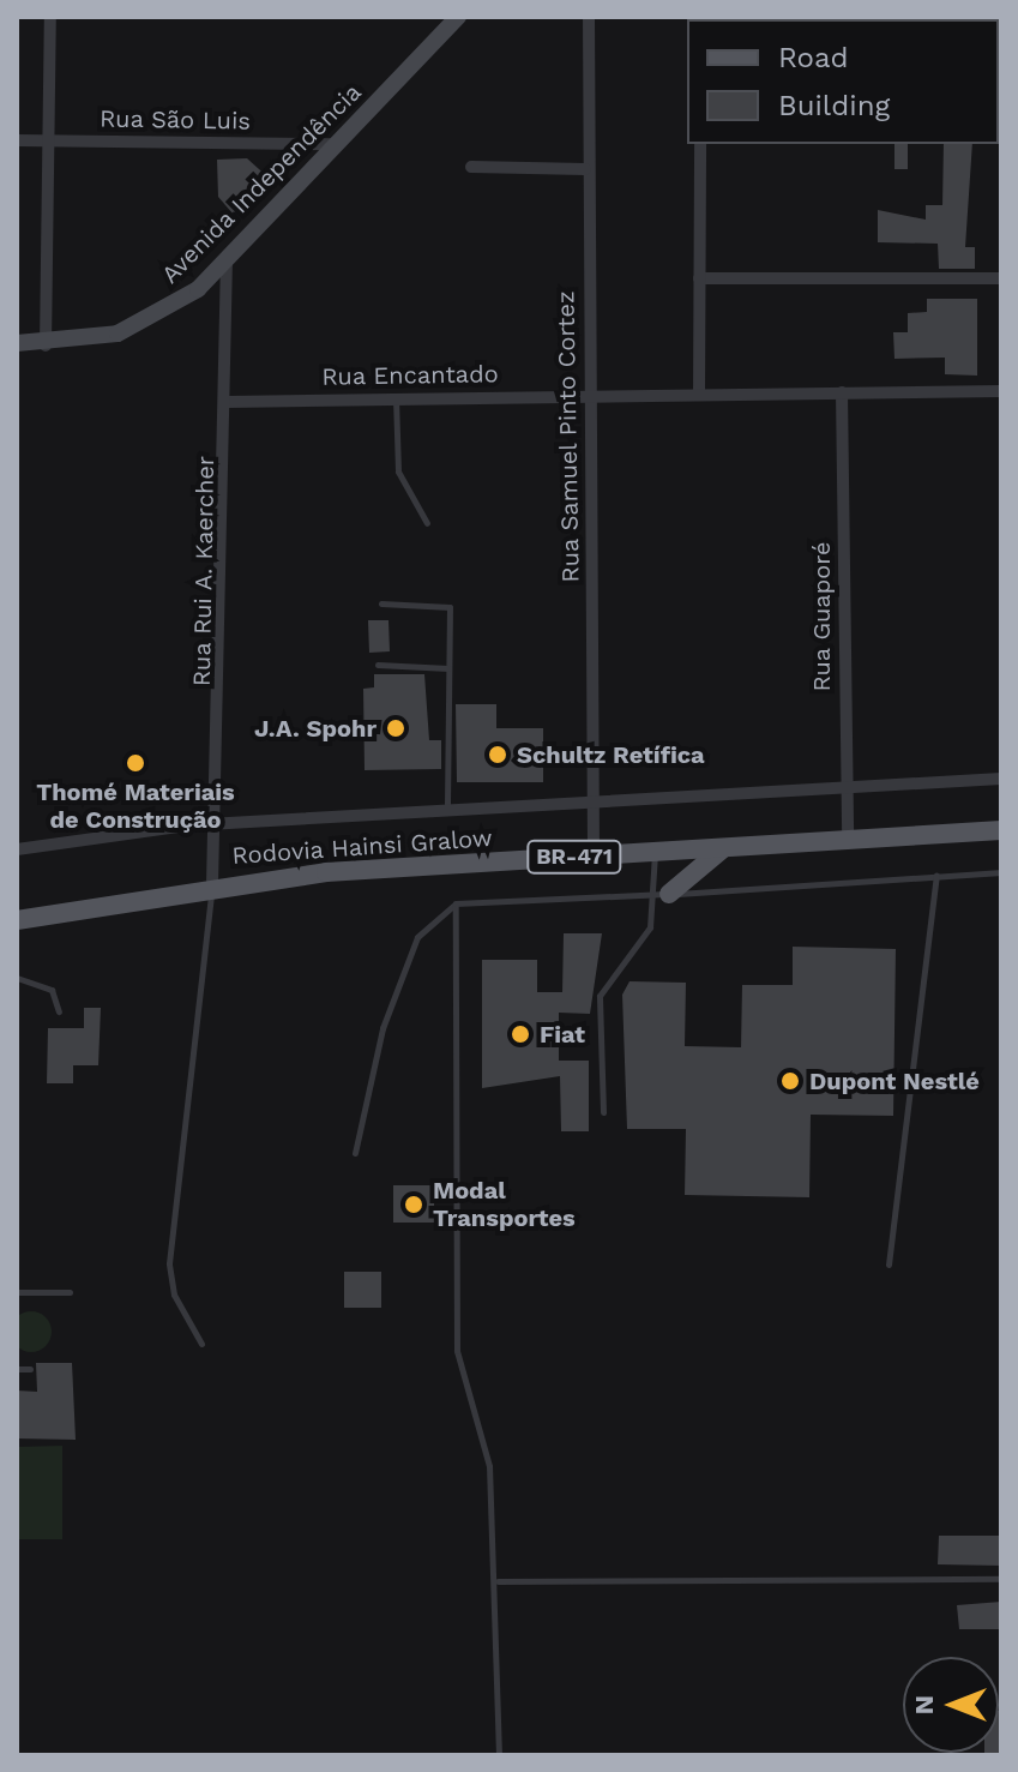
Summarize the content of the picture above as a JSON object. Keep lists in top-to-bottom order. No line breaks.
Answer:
{"streets":{"main road":["Avenida Independência","Rodovia Hainsi Gralow","BR-471"],"street":["Rua São Luis","Rua Encantado","Rua Samuel Pinto Cortez","Rua Rui A. Kaercher","Rua Guaporé"]},"crossings":[["Rua São Luis","Avenida Independência"],["Avenida Independência","Rua Rui A. Kaercher"],["Rua Encantado","Rua Samuel Pinto Cortez"],["Rua Encantado","Rua Rui A. Kaercher"],["Rua Encantado","Rua Guaporé"],["Rua Samuel Pinto Cortez","Rodovia Hainsi Gralow"],["Rua Rui A. Kaercher","Rodovia Hainsi Gralow"],["Rua Guaporé","Rodovia Hainsi Gralow"]],"places":["J.A. Spohr","Schultz Retífica","Thomé Materiais de Construção","Fiat","Dupont Nestlé","Modal Transportes"],"legend":["Road","Building"],"north":"left"}
